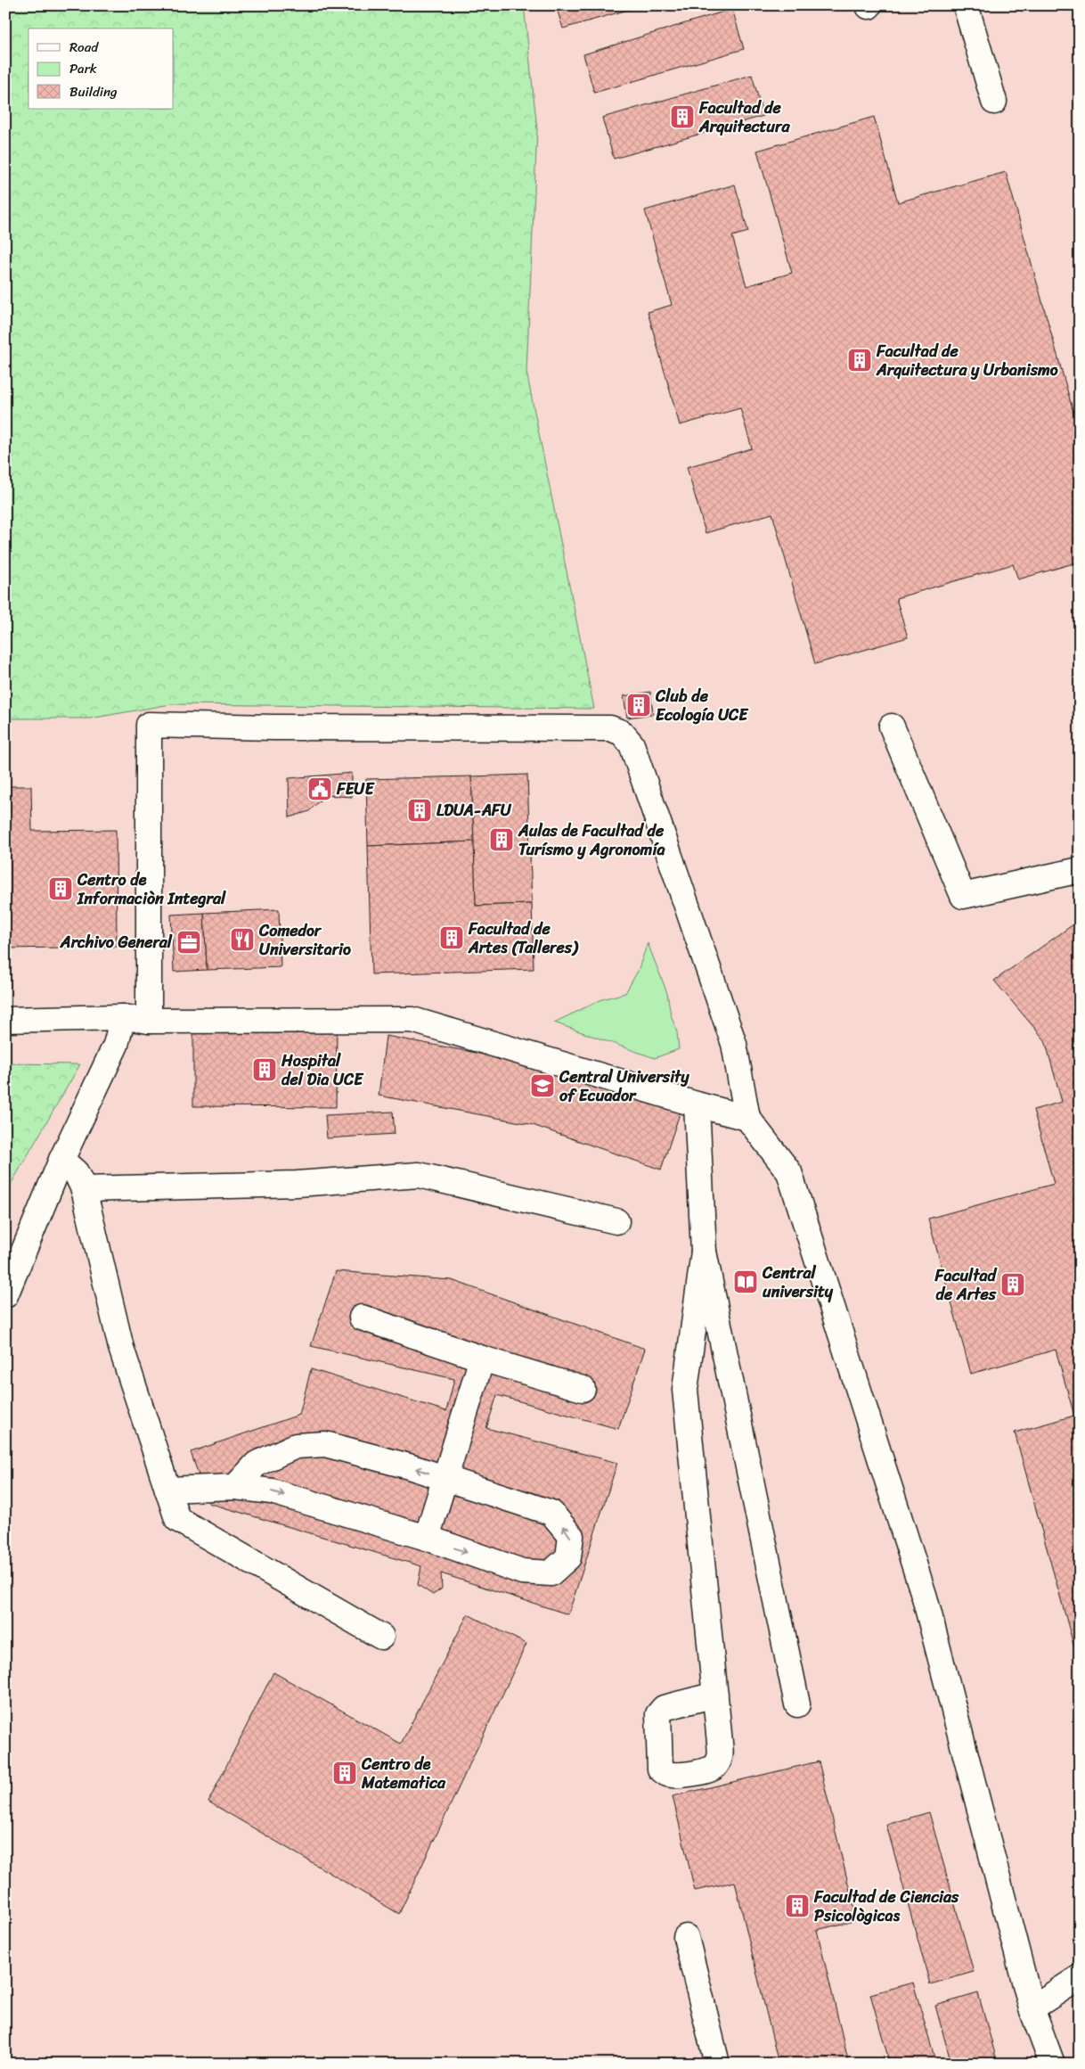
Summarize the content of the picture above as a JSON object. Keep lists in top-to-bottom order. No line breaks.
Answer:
{"places":{"building":["Facultad de Arquitectura","Facultad de Arquitectura y Urbanismo","Club de Ecología UCE","LDUA-AFU","Aulas de Facultad de Turísmo y Agronomía","Centro de Informaciòn Integral","Facultad de Artes (Talleres)","Hospital del Dia UCE","Facultad de Artes","Centro de Matematica","Facultad de Ciencias Psicològicas"],"public building":["FEUE"],"restaurant":["Comedor Universitario"],"office":["Archivo General"],"school or university":["Central University of Ecuador"],"library":["Central university"]},"legend":["Road","Park","Building"]}
